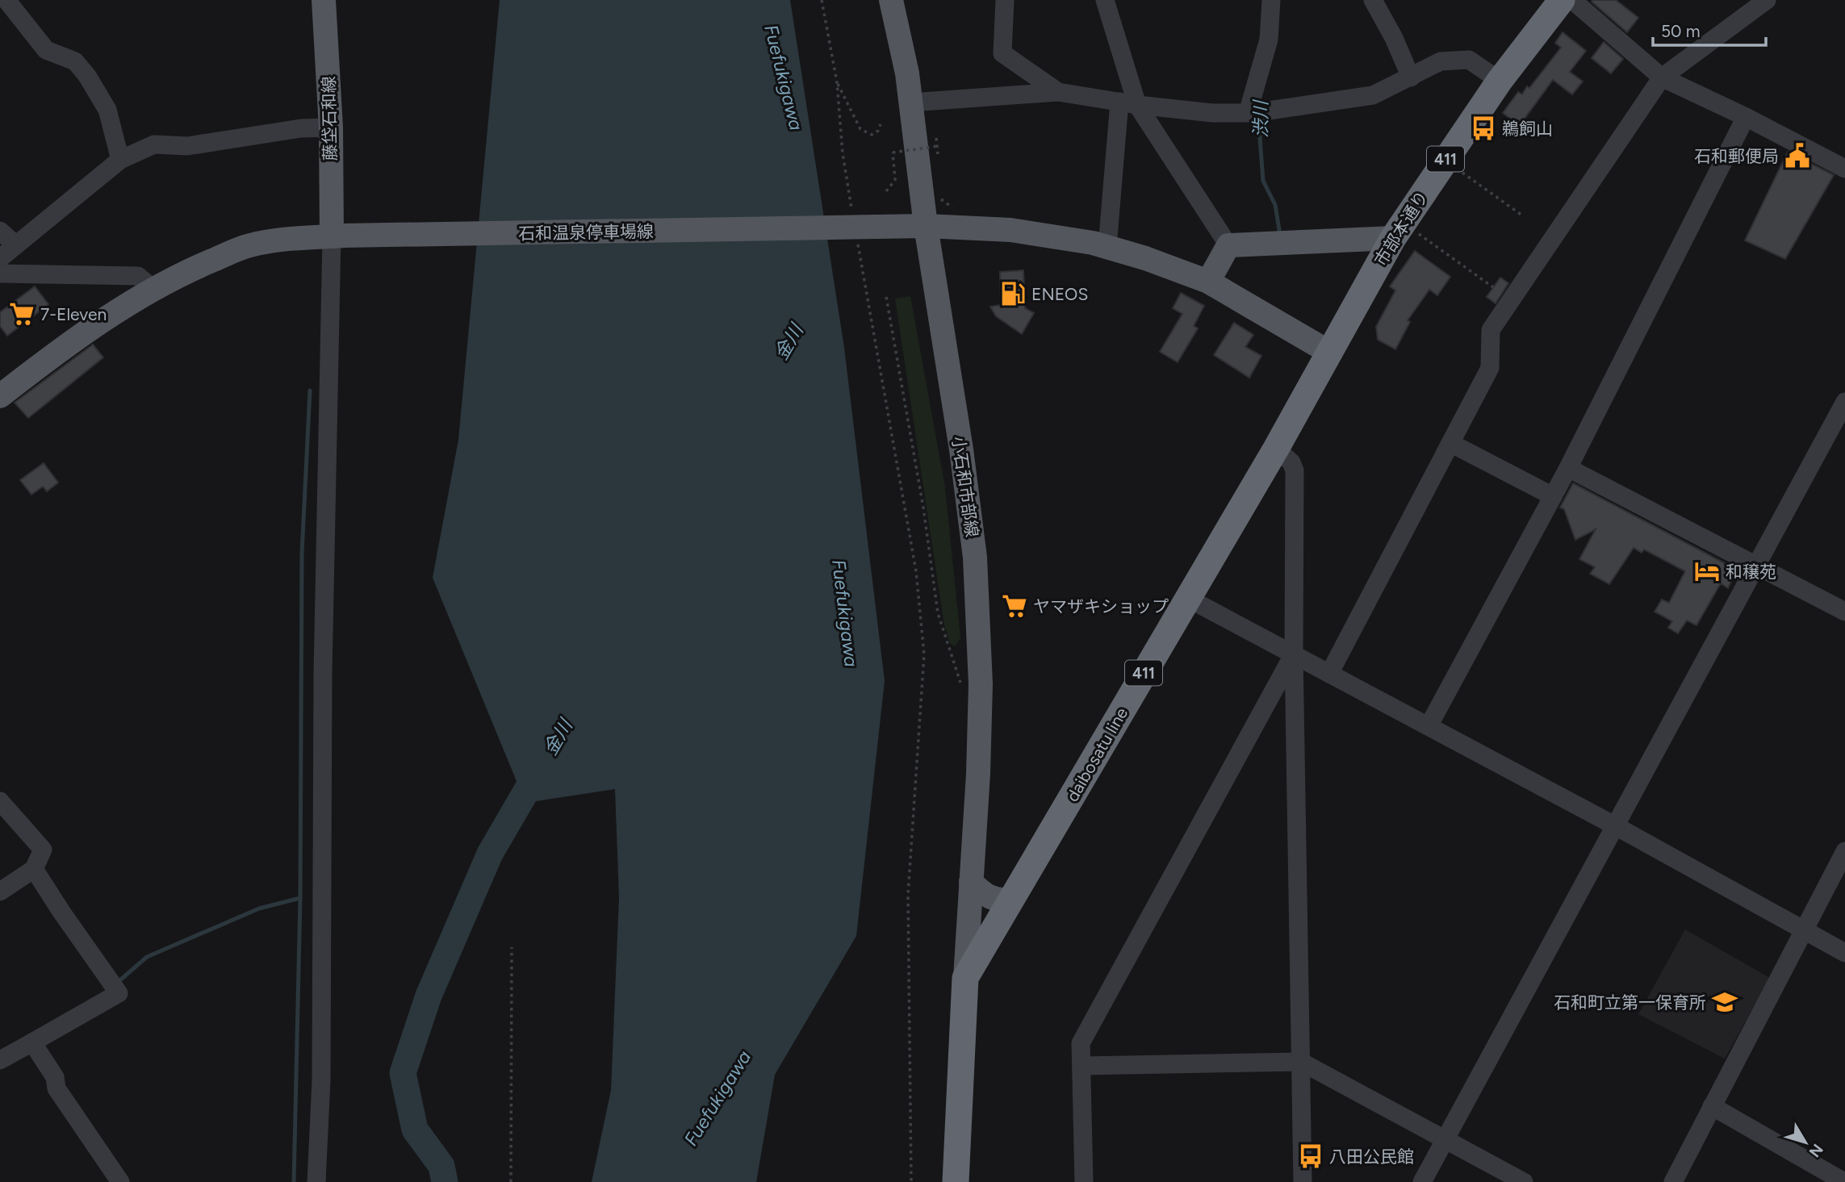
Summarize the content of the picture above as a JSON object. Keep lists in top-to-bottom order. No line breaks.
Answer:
{"streets":{"highway":["411","市部本通り","daibosatu line"],"main road":["藤垈石和線","石和温泉停車場線","小石和市部線"]},"crossings":[["藤垈石和線","石和温泉停車場線"],["市部本通り","石和温泉停車場線"],["市部本通り","daibosatu line"],["石和温泉停車場線","小石和市部線"],["石和温泉停車場線","daibosatu line"],["小石和市部線","daibosatu line"]],"water":["Fuefukigawa","渋川","金川"],"places":{"bus stop":["鵜飼山","八田公民館"],"public building":["石和郵便局"],"fuel station":["ENEOS"],"supermarket":["7-Eleven","ヤマザキショップ"],"hotel":["和穣苑"],"school or university":["石和町立第一保育所"]},"scale_bar":"50 m","north":"bottom right"}
